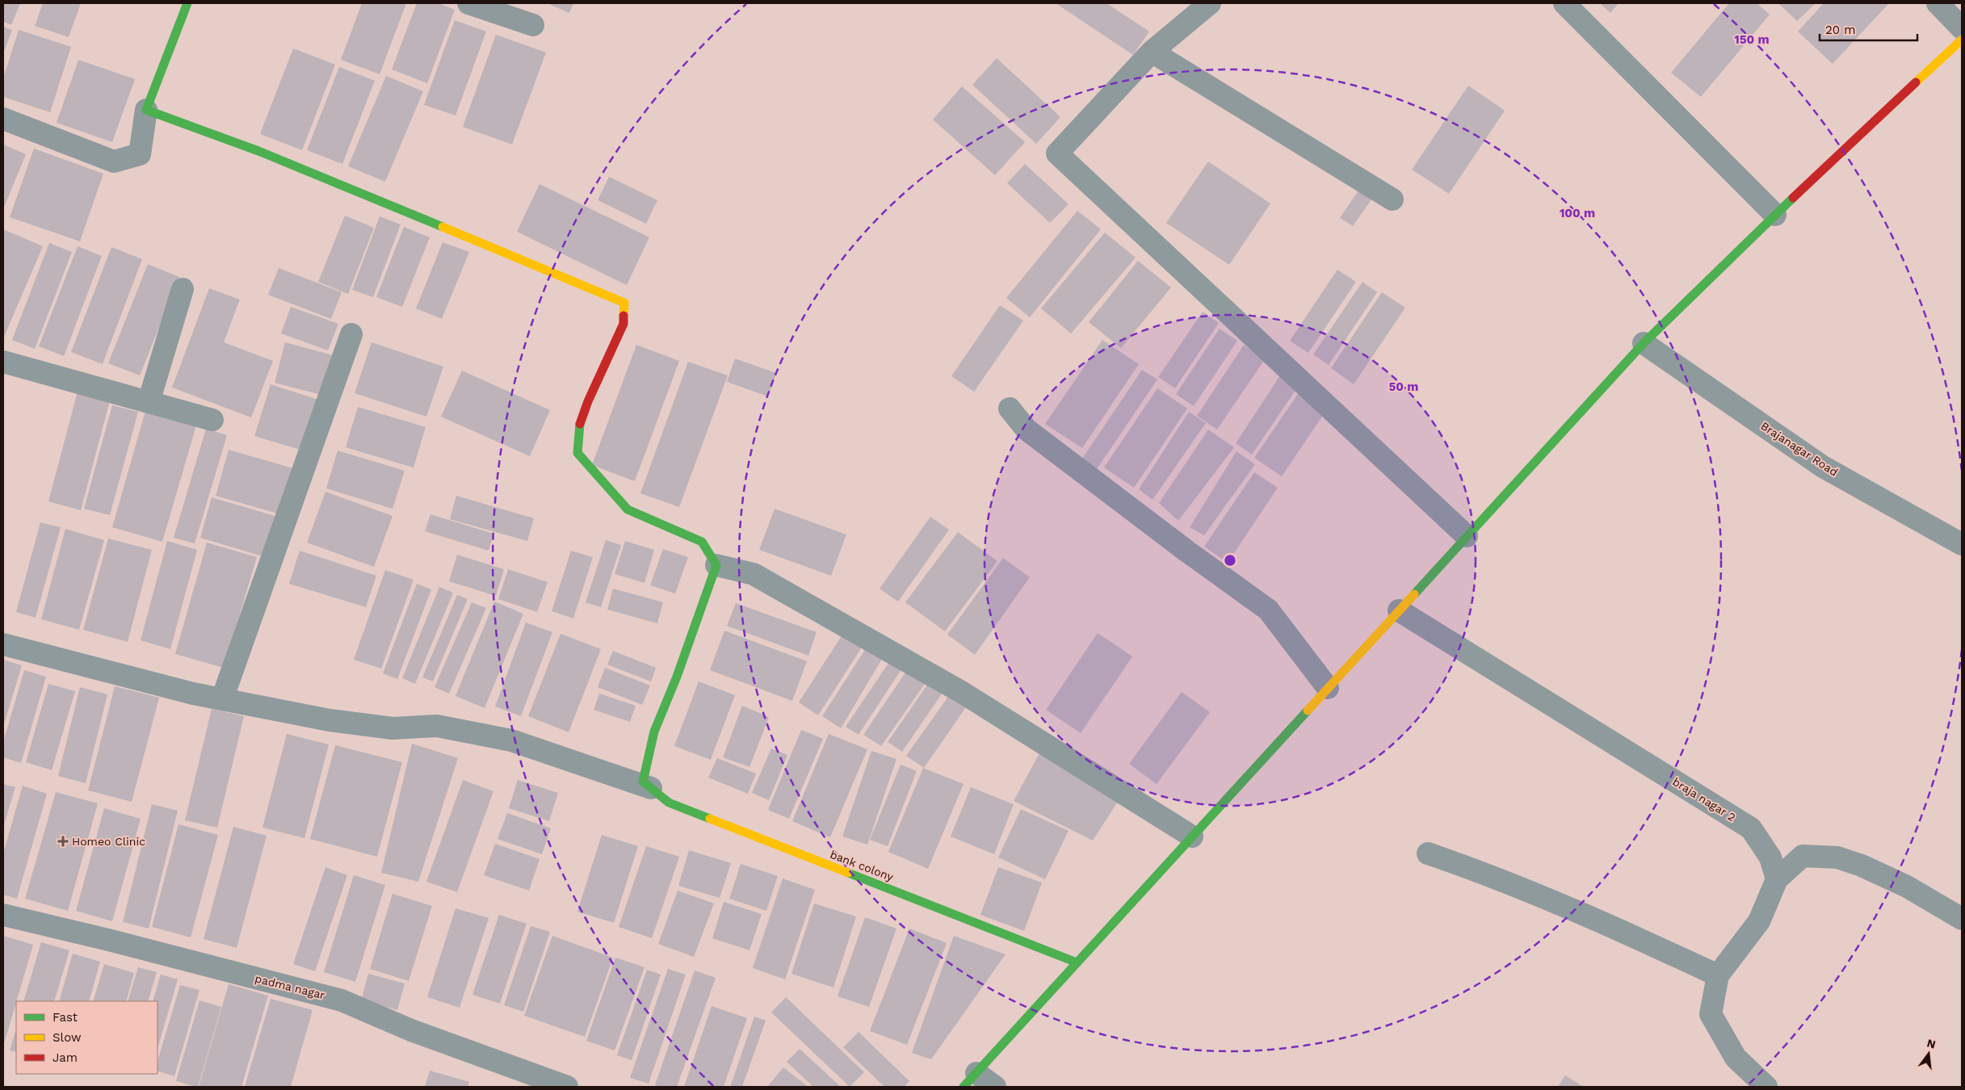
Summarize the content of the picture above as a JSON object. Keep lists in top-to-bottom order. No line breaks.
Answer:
{"streets":{"street":["Brajanagar Road","braja nagar 2","bank colony","padma nagar"]},"places":{"health":["Homeo Clinic"]},"legend":["Fast","Slow","Jam"],"scale_bar":"20 m","north":"top","rings":["150 m","100 m","50 m"]}
